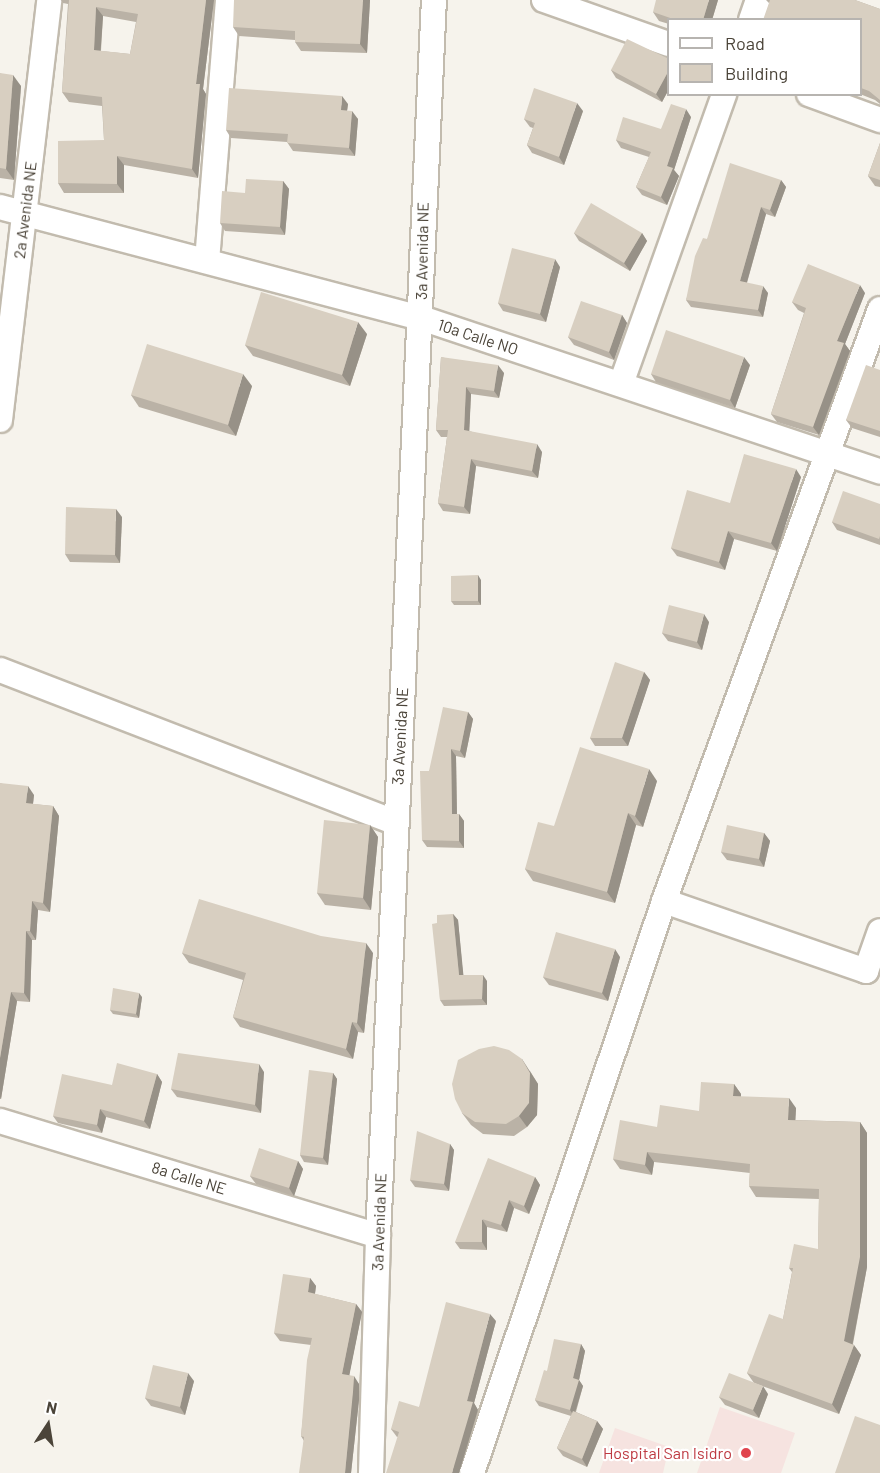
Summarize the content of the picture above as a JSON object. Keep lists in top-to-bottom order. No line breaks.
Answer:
{"streets":{"street":["2a Avenida NE","3a Avenida NE","10a Calle NO","8a Calle NE"]},"crossings":[["2a Avenida NE","10a Calle NO"],["3a Avenida NE","10a Calle NO"],["3a Avenida NE","8a Calle NE"]],"places":["Hospital San Isidro"],"legend":["Road","Building"],"north":"top"}
